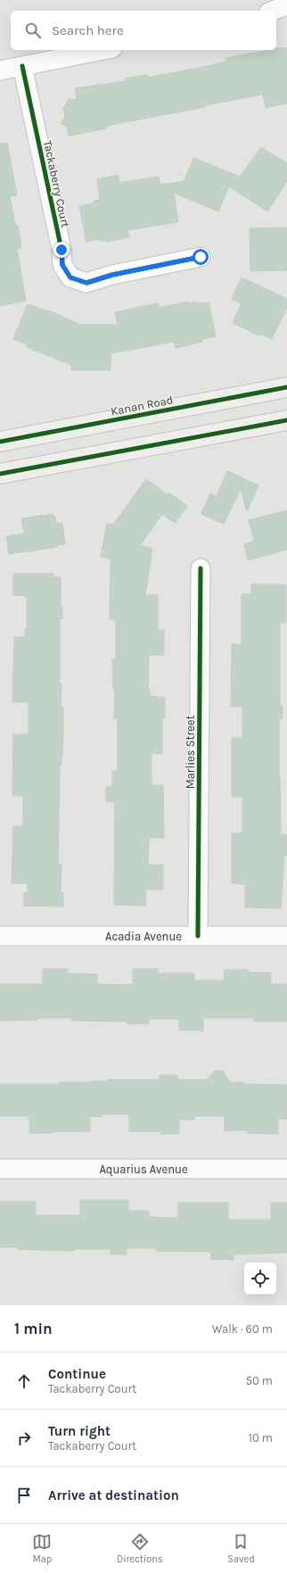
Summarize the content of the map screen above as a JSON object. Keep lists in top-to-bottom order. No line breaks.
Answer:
{"streets":{"main road":["Kanan Road"],"street":["Tackaberry Court","Marlies Street","Acadia Avenue","Aquarius Avenue"]},"crossings":[["Marlies Street","Acadia Avenue"]],"page":{"search":"Search here","heading":["1 min","Walk · 60 m"],"list":[["Continue","Tackaberry Court","50 m"],["Turn right","Tackaberry Court","10 m"],"Arrive at destination"],"nav":["Map","Directions","Saved"]}}
